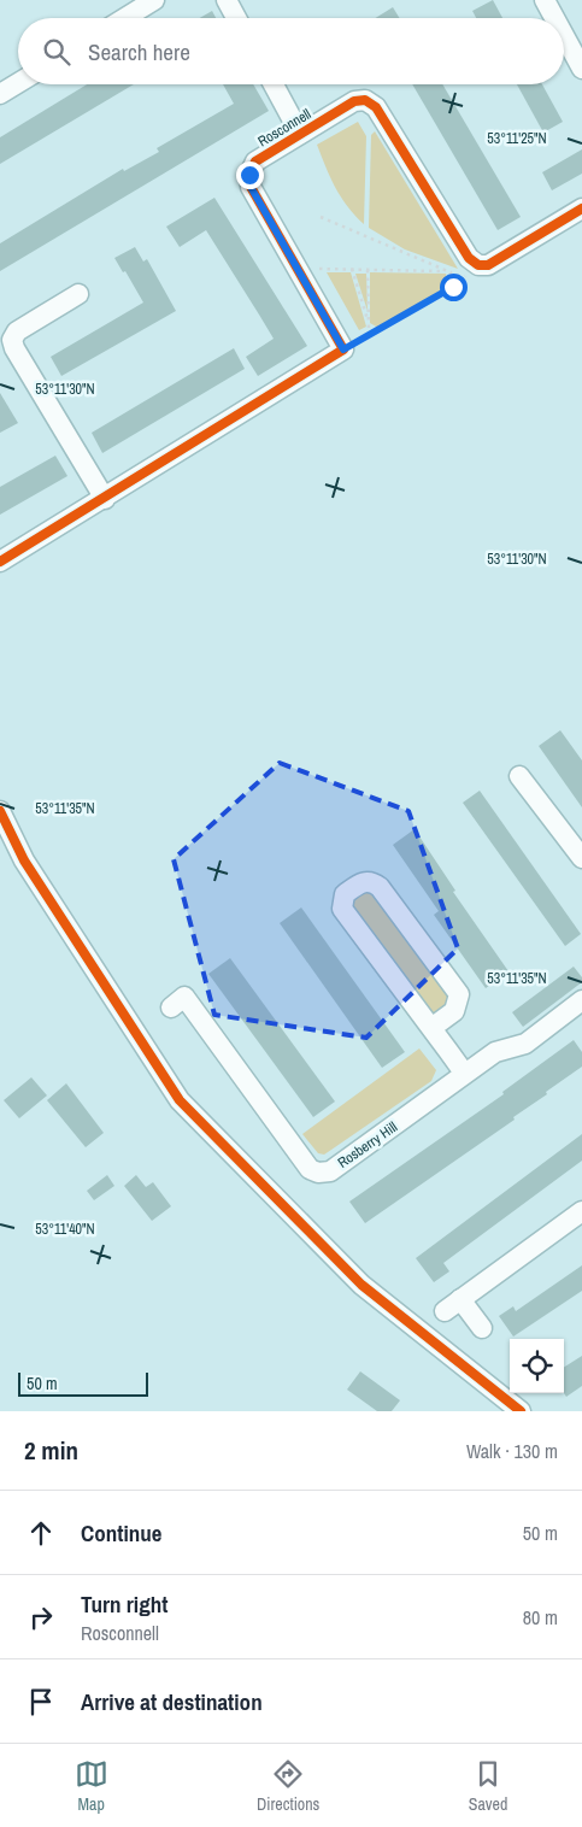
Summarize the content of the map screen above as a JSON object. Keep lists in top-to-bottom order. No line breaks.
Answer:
{"streets":{"street":["Rosconnell","Rosberry Hill"]},"scale_bar":"50 m","page":{"search":"Search here","scale":"50 m","heading":["2 min","Walk · 130 m"],"list":[["Continue","50 m"],["Turn right","Rosconnell","80 m"],"Arrive at destination"],"nav":["Map","Directions","Saved"]},"coordinates":["53°11'25\"N","53°11'30\"N","53°11'35\"N","53°11'40\"N"]}
